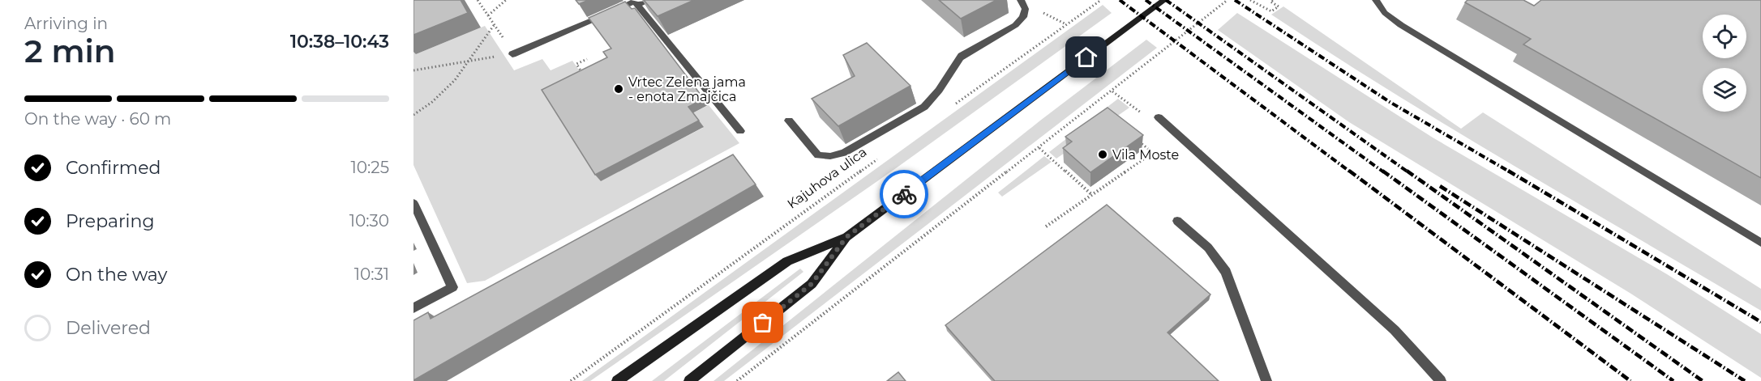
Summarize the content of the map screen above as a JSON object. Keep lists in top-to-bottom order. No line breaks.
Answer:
{"streets":{"path":["Kajuhova ulica"]},"places":["Vrtec Zelena jama - enota Zmajčica","Vila Moste"],"page":{"heading":["2 min","Arriving in","10:38–10:43"],"bar":"On the way · 60 m","list":[["Confirmed","10:25"],["Preparing","10:30"],["On the way","10:31"],"Delivered"]}}
